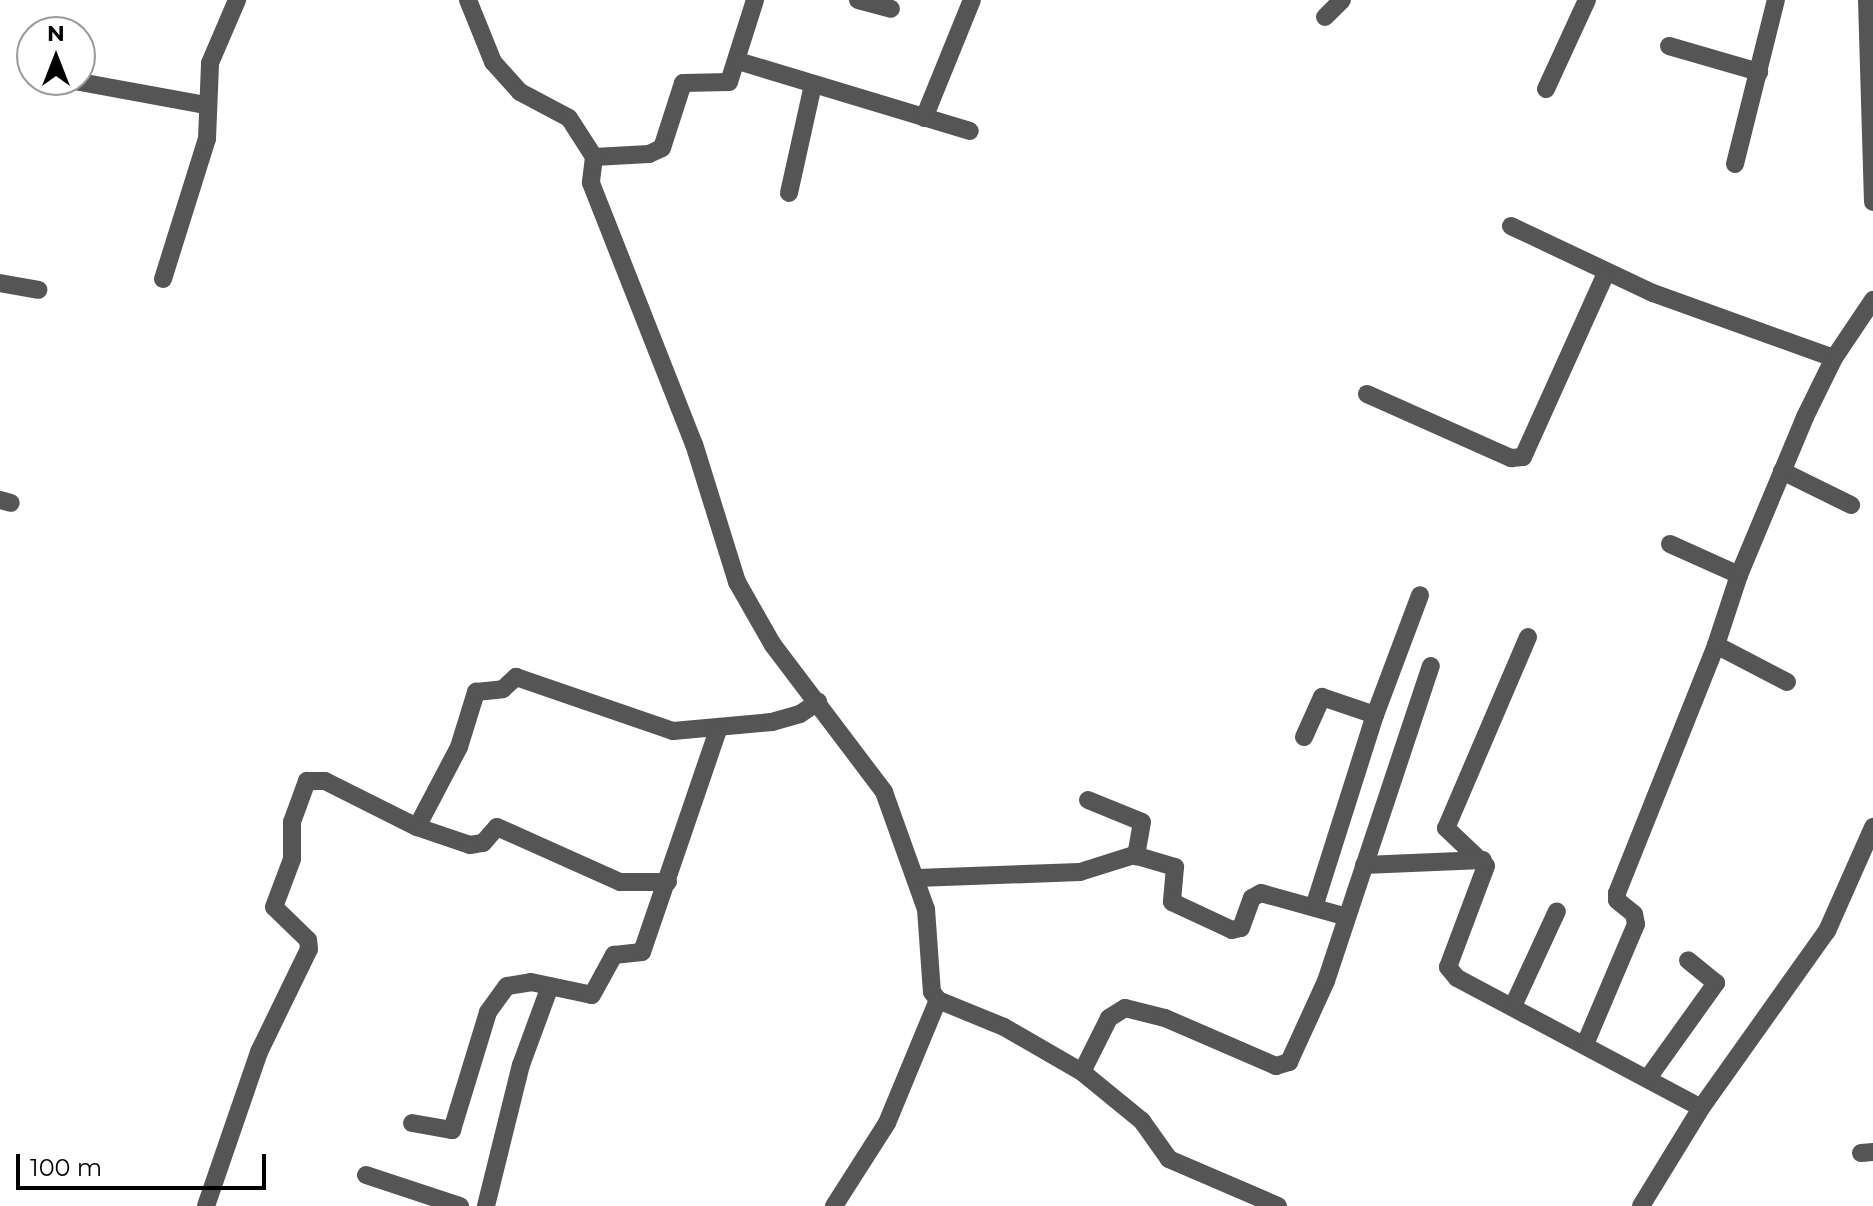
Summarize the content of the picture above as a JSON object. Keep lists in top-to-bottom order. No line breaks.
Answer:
{"scale_bar":"100 m","north":"top"}
